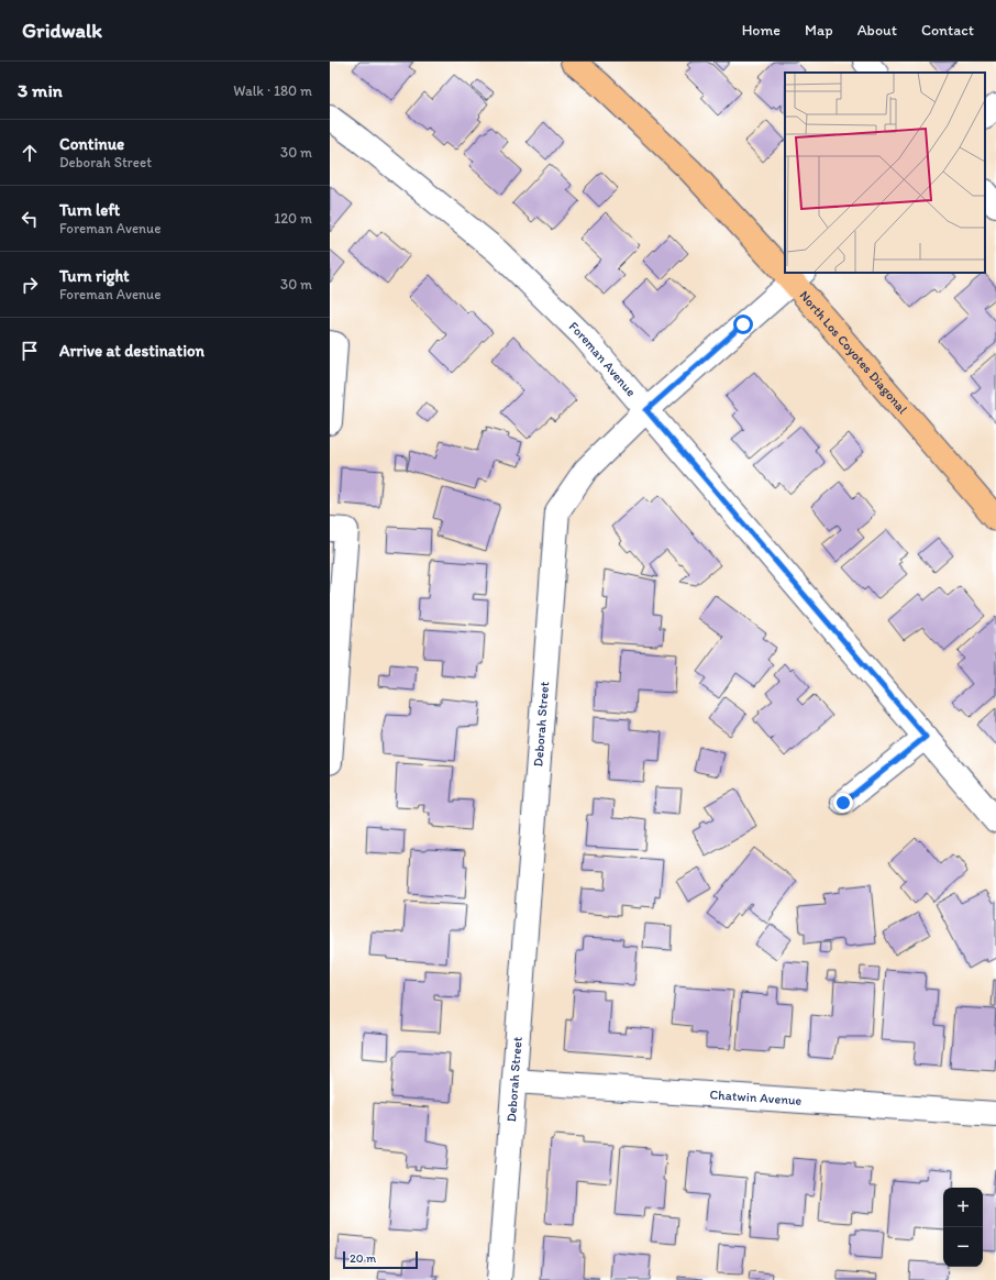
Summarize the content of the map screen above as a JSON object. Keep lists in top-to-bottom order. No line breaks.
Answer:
{"streets":{"main road":["North Los Coyotes Diagonal"],"street":["Foreman Avenue","Deborah Street","Chatwin Avenue"]},"crossings":[["North Los Coyotes Diagonal","Deborah Street"],["Foreman Avenue","Deborah Street"],["Deborah Street","Chatwin Avenue"]],"scale_bar":"20 m","page":{"header":"Gridwalk","nav":["Home","Map","About","Contact"],"heading":["3 min","Walk · 180 m"],"list":[["Continue","Deborah Street","30 m"],["Turn left","Foreman Avenue","120 m"],["Turn right","Foreman Avenue","30 m"],"Arrive at destination"],"map_buttons":["+","−"],"scale":"20 m"}}
